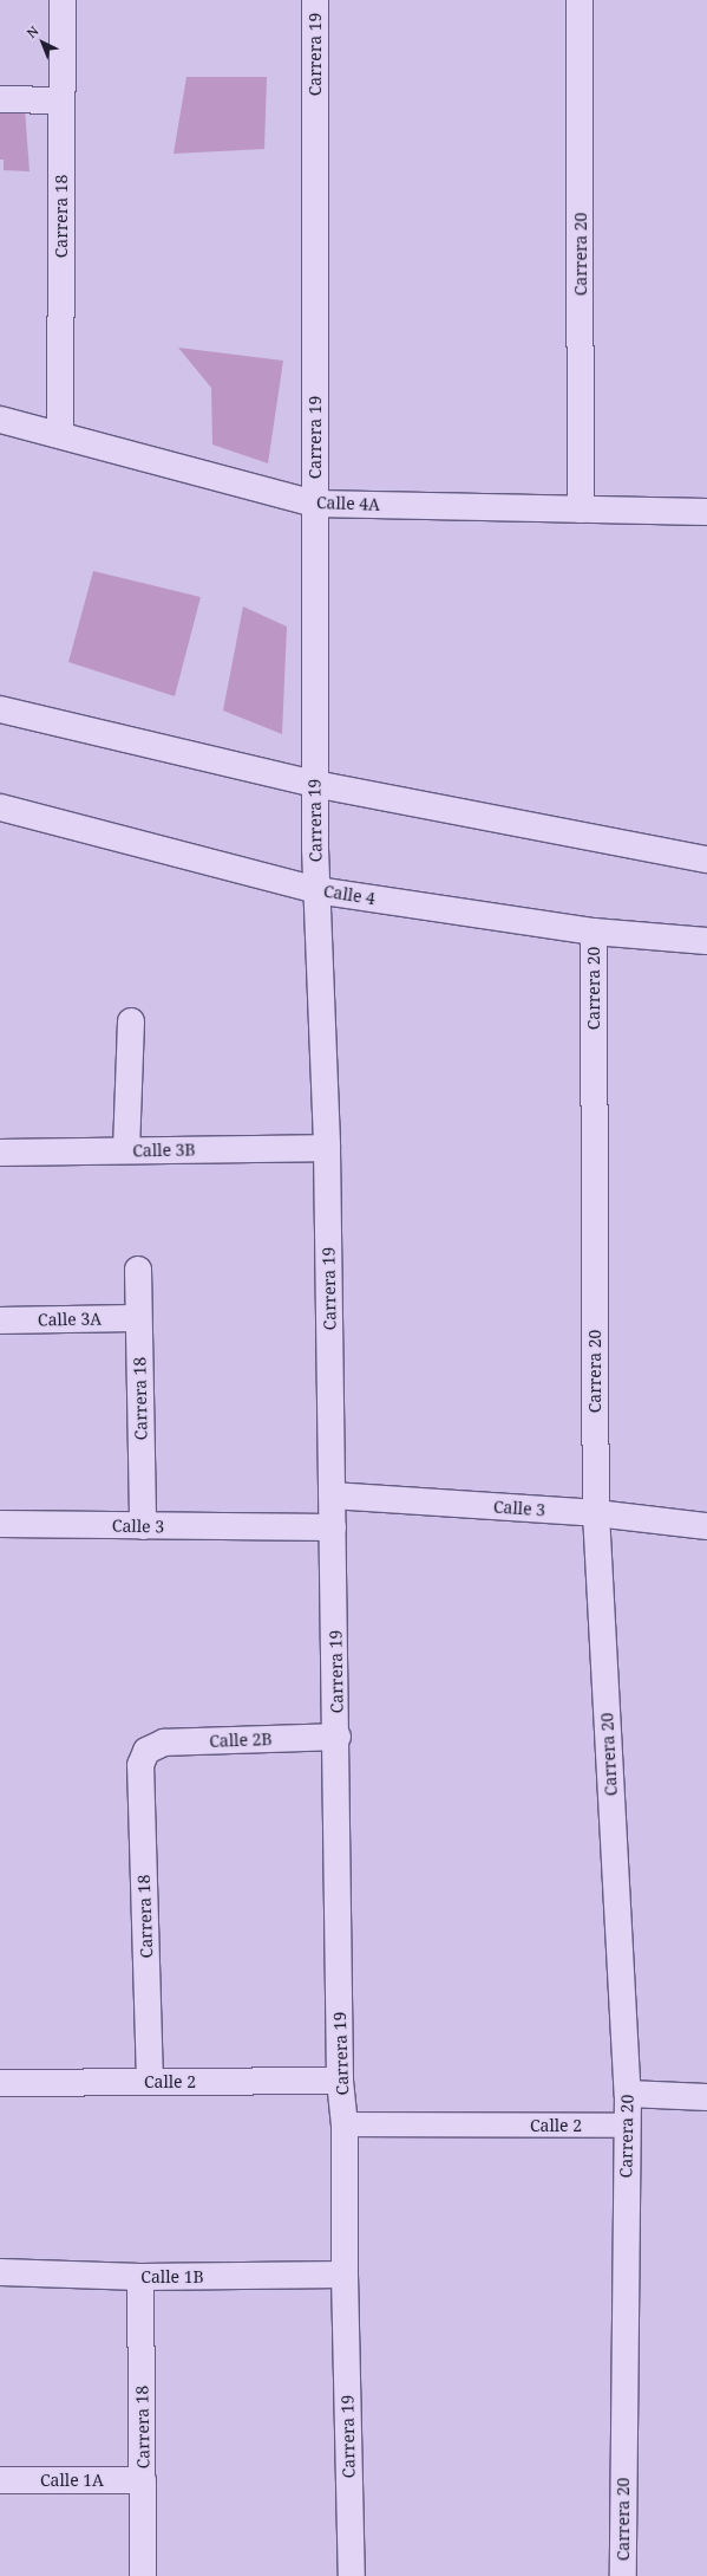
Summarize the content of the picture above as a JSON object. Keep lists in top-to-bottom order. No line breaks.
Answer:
{"streets":{"street":["Carrera 19","Carrera 18","Carrera 20","Calle 4A","Calle 4","Calle 3B","Calle 3A","Calle 3","Calle 2B","Calle 2","Calle 1B","Calle 1A"]},"crossings":[["Carrera 19","Calle 4A"],["Carrera 19","Calle 4"],["Carrera 19","Calle 3B"],["Carrera 19","Calle 3"],["Carrera 19","Calle 2B"],["Carrera 19","Calle 2"],["Carrera 19","Calle 1B"],["Carrera 18","Calle 4A"],["Carrera 18","Calle 3A"],["Carrera 18","Calle 3"],["Carrera 18","Calle 2B"],["Carrera 18","Calle 2"],["Carrera 18","Calle 1B"],["Carrera 18","Calle 1A"],["Carrera 20","Calle 4A"],["Carrera 20","Calle 4"],["Carrera 20","Calle 3"],["Carrera 20","Calle 2"]],"north":"top left"}
